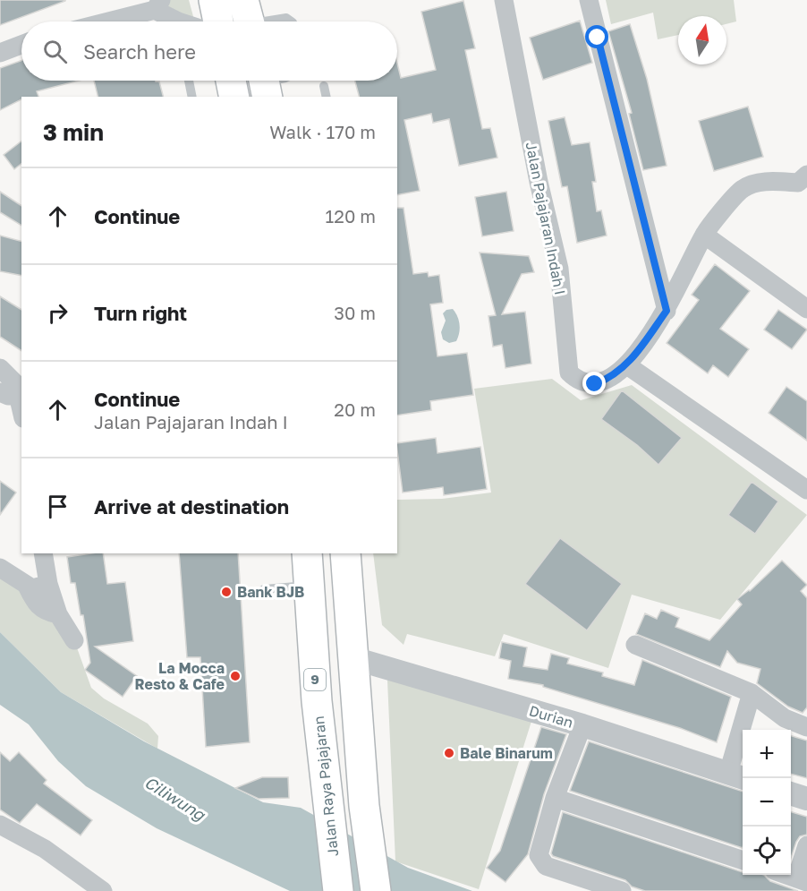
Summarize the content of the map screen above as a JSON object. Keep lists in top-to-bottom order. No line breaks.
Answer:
{"streets":{"highway":["9","Jalan Raya Pajajaran"],"street":["Jalan Pajajaran Indah I","Durian"]},"water":["Ciliwung"],"places":["Bank BJB","La Mocca Resto & Cafe","Bale Binarum"],"north":"top","page":{"search":"Search here","heading":["3 min","Walk · 170 m"],"list":[["Continue","120 m"],["Turn right","30 m"],["Continue","Jalan Pajajaran Indah I","20 m"],"Arrive at destination"],"map_buttons":["+","−"]}}
